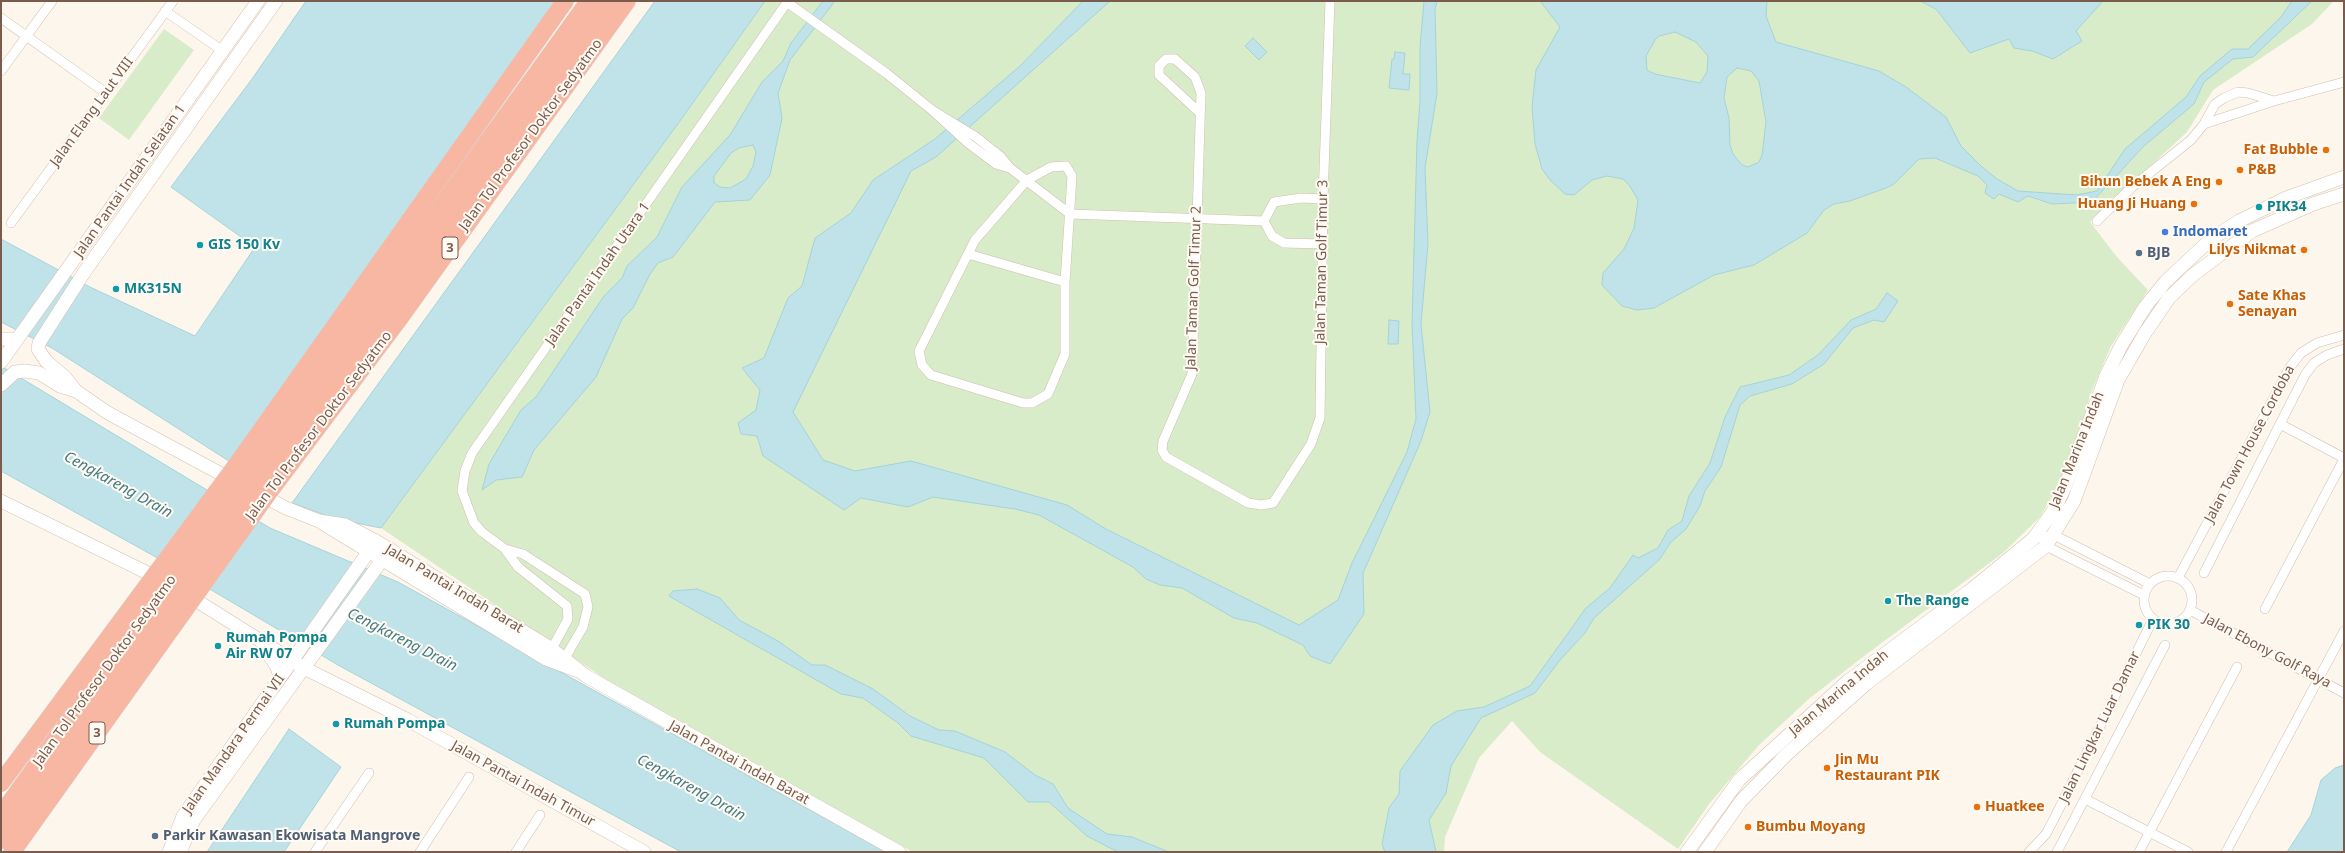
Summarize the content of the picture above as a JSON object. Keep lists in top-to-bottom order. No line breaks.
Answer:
{"streets":{"highway":["Jalan Tol Profesor Doktor Sedyatmo","3"],"main road":["Jalan Pantai Indah Selatan 1","Jalan Marina Indah","Jalan Pantai Indah Barat","Jalan Mandara Permai VII","Jalan Pantai Indah Timur"],"street":["Jalan Elang Laut VIII","Jalan Taman Golf Timur 3","Jalan Pantai Indah Utara 1","Jalan Taman Golf Timur 2","Jalan Town House Cordoba","Jalan Ebony Golf Raya","Jalan Lingkar Luar Damar"]},"crossings":[["Jalan Pantai Indah Selatan 1","Jalan Pantai Indah Barat"],["Jalan Taman Golf Timur 3","Jalan Taman Golf Timur 2"],["Jalan Pantai Indah Utara 1","Jalan Pantai Indah Barat"],["Jalan Town House Cordoba","Jalan Ebony Golf Raya"],["Jalan Town House Cordoba","Jalan Lingkar Luar Damar"],["Jalan Pantai Indah Barat","Jalan Mandara Permai VII"],["Jalan Ebony Golf Raya","Jalan Lingkar Luar Damar"],["Jalan Mandara Permai VII","Jalan Pantai Indah Timur"]],"water":["Cengkareng Drain"],"places":["Fat Bubble","P&B","Bihun Bebek A Eng","Huang Ji Huang","PIK34","Indomaret","GIS 150 Kv","Lilys Nikmat","BJB","MK315N","Sate Khas Senayan","The Range","PIK 30","Rumah Pompa Air RW 07","Rumah Pompa","Jin Mu Restaurant PIK","Huatkee","Bumbu Moyang","Parkir Kawasan Ekowisata Mangrove"]}
